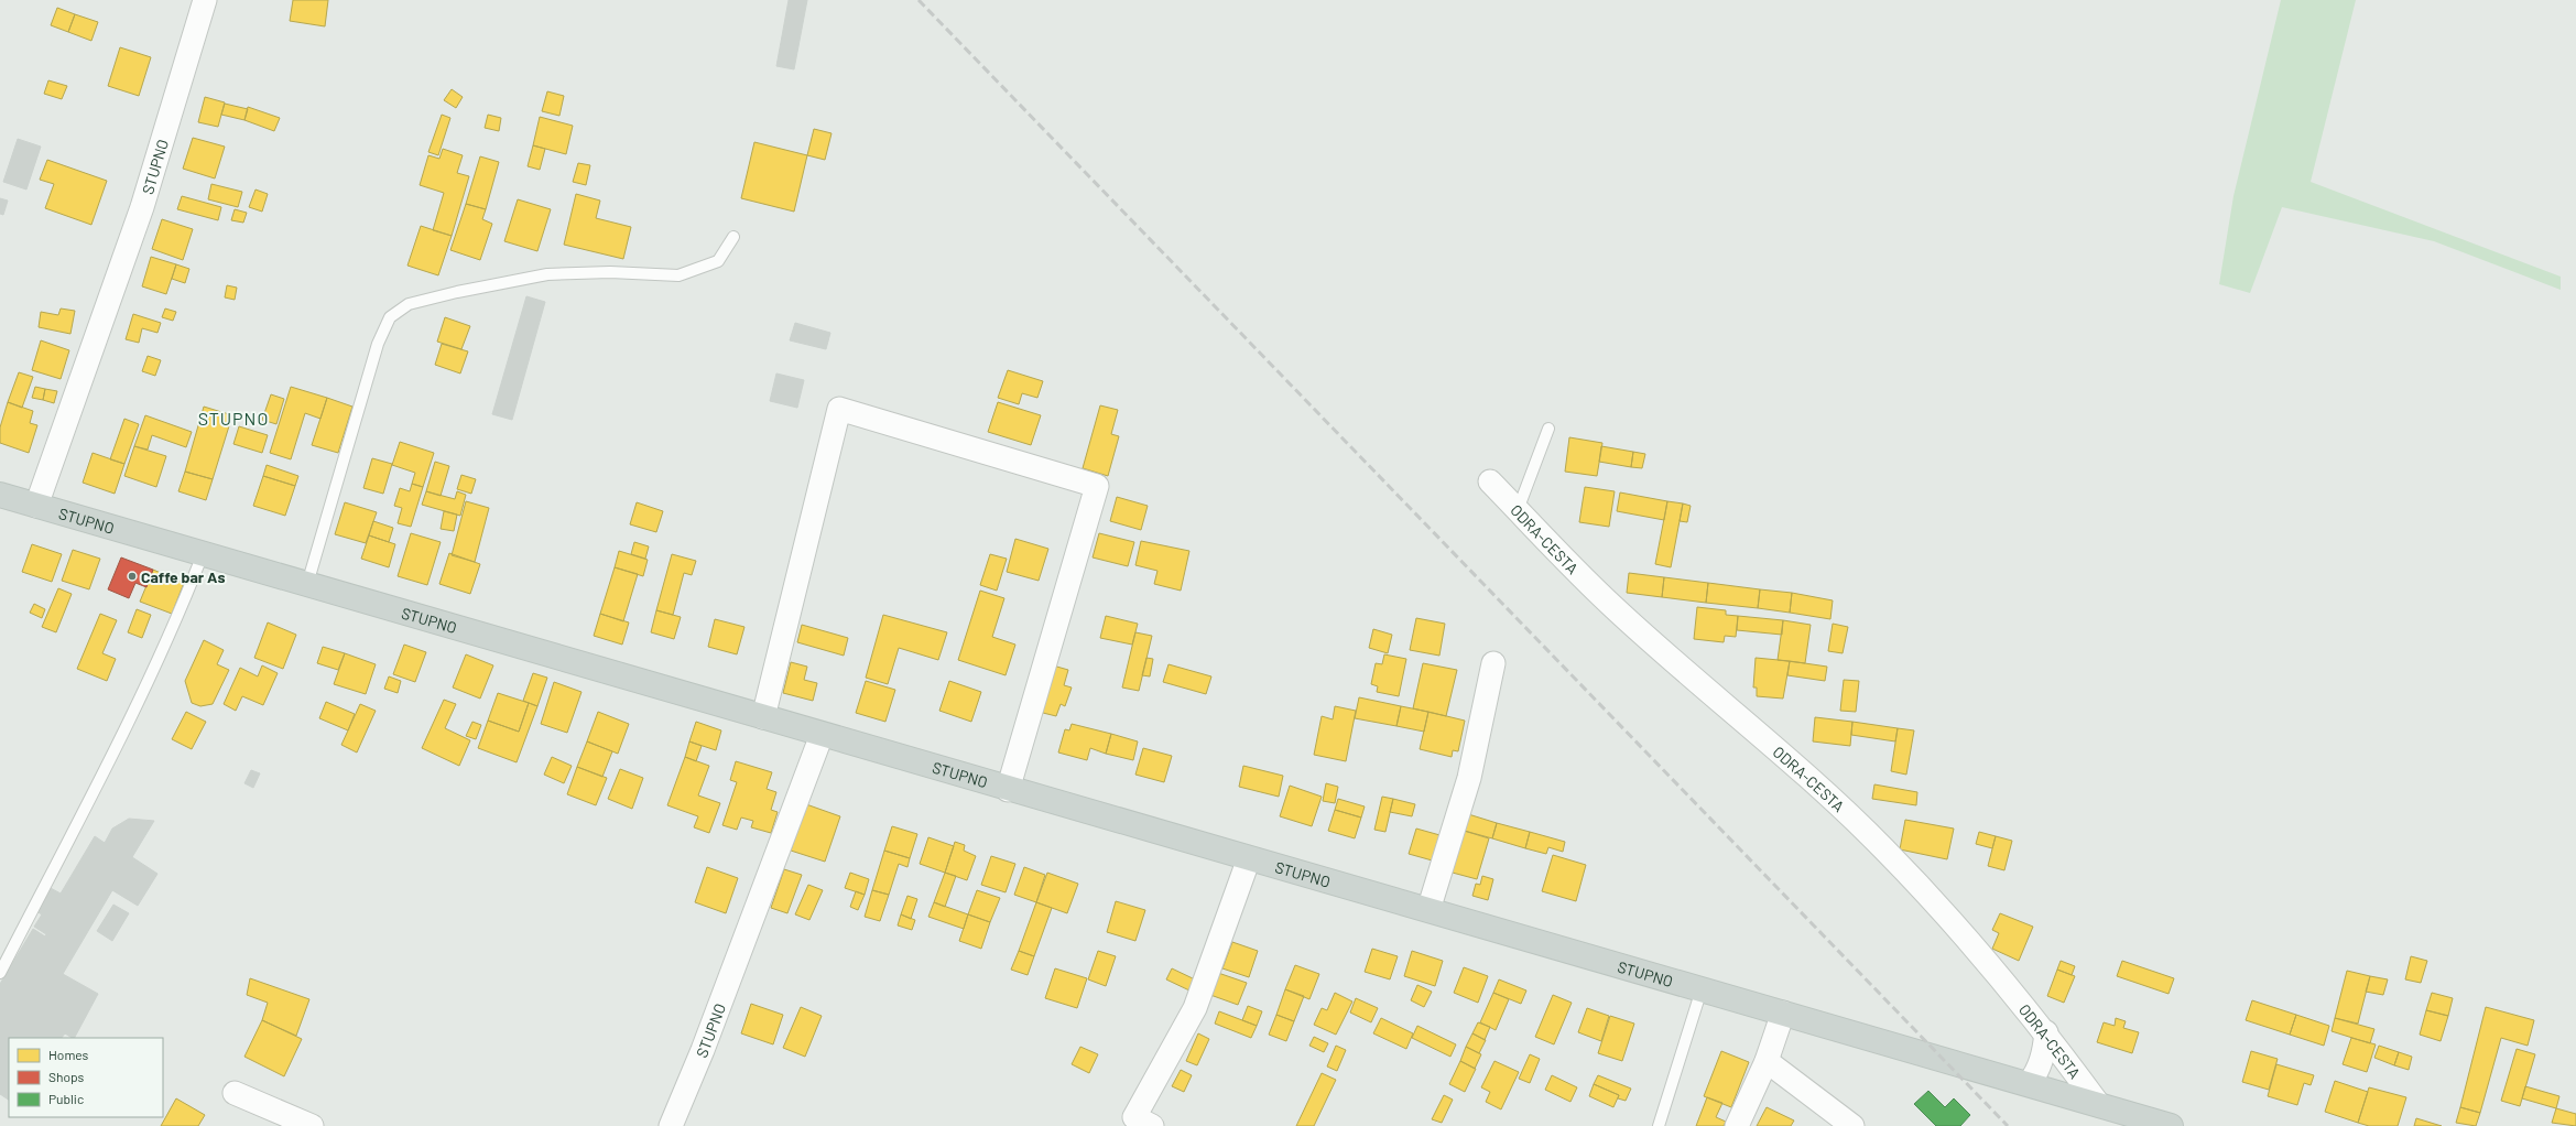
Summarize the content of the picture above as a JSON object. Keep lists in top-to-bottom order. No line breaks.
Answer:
{"streets":{"main road":["STUPNO","ODRA-CESTA"]},"crossings":[["STUPNO","ODRA-CESTA"]],"districts":["STUPNO"],"places":["Caffe bar As"],"legend":["Homes","Shops","Public"]}
